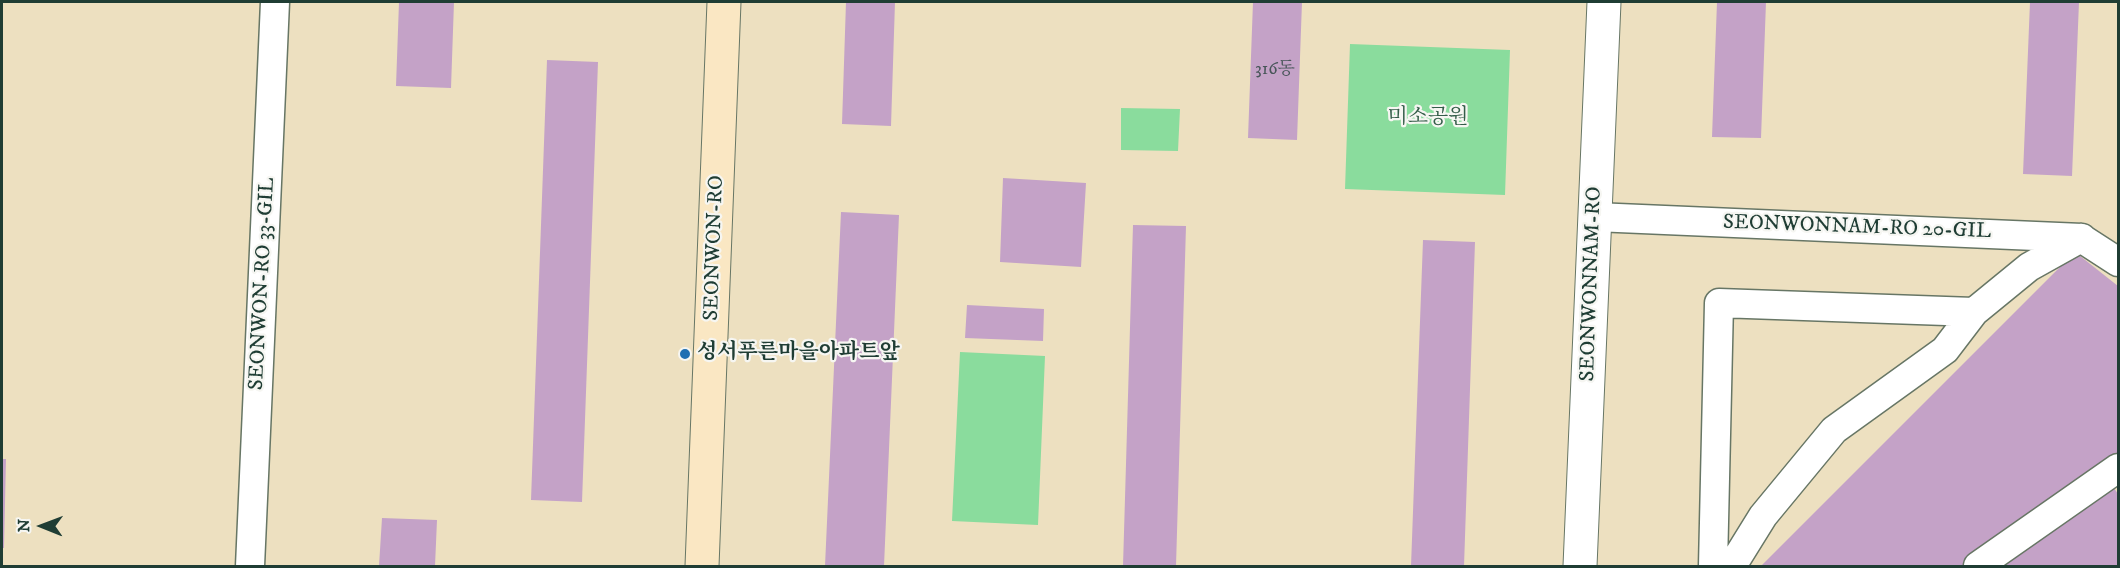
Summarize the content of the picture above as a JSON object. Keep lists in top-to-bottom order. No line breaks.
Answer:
{"streets":{"main road":["SEONWON-RO"],"street":["SEONWONNAM-RO 20-GIL","SEONWON-RO 33-GIL","SEONWONNAM-RO"]},"crossings":[["SEONWONNAM-RO 20-GIL","SEONWONNAM-RO"]],"parks":["미소공원"],"places":["성서푸른마을아파트앞"],"house_numbers":["316동"],"north":"left"}
